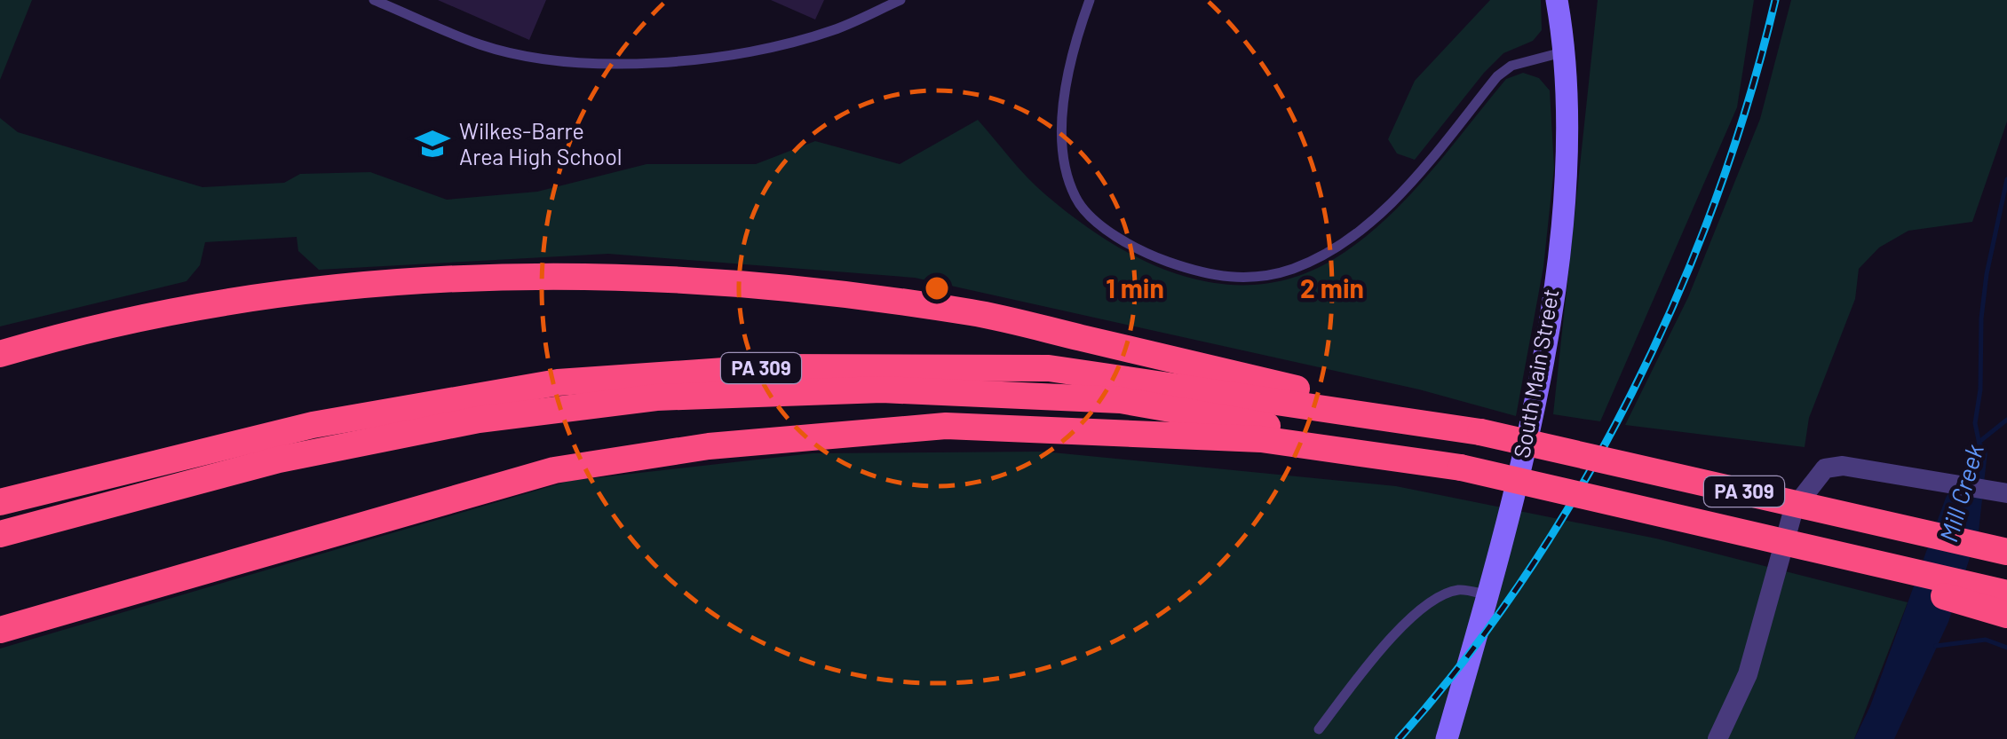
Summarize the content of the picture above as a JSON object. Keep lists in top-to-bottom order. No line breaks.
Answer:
{"streets":{"highway":["PA 309"],"main road":["South Main Street"]},"water":["Mill Creek"],"places":{"school or university":["Wilkes-Barre Area High School"]},"rings":["1 min","2 min"]}
